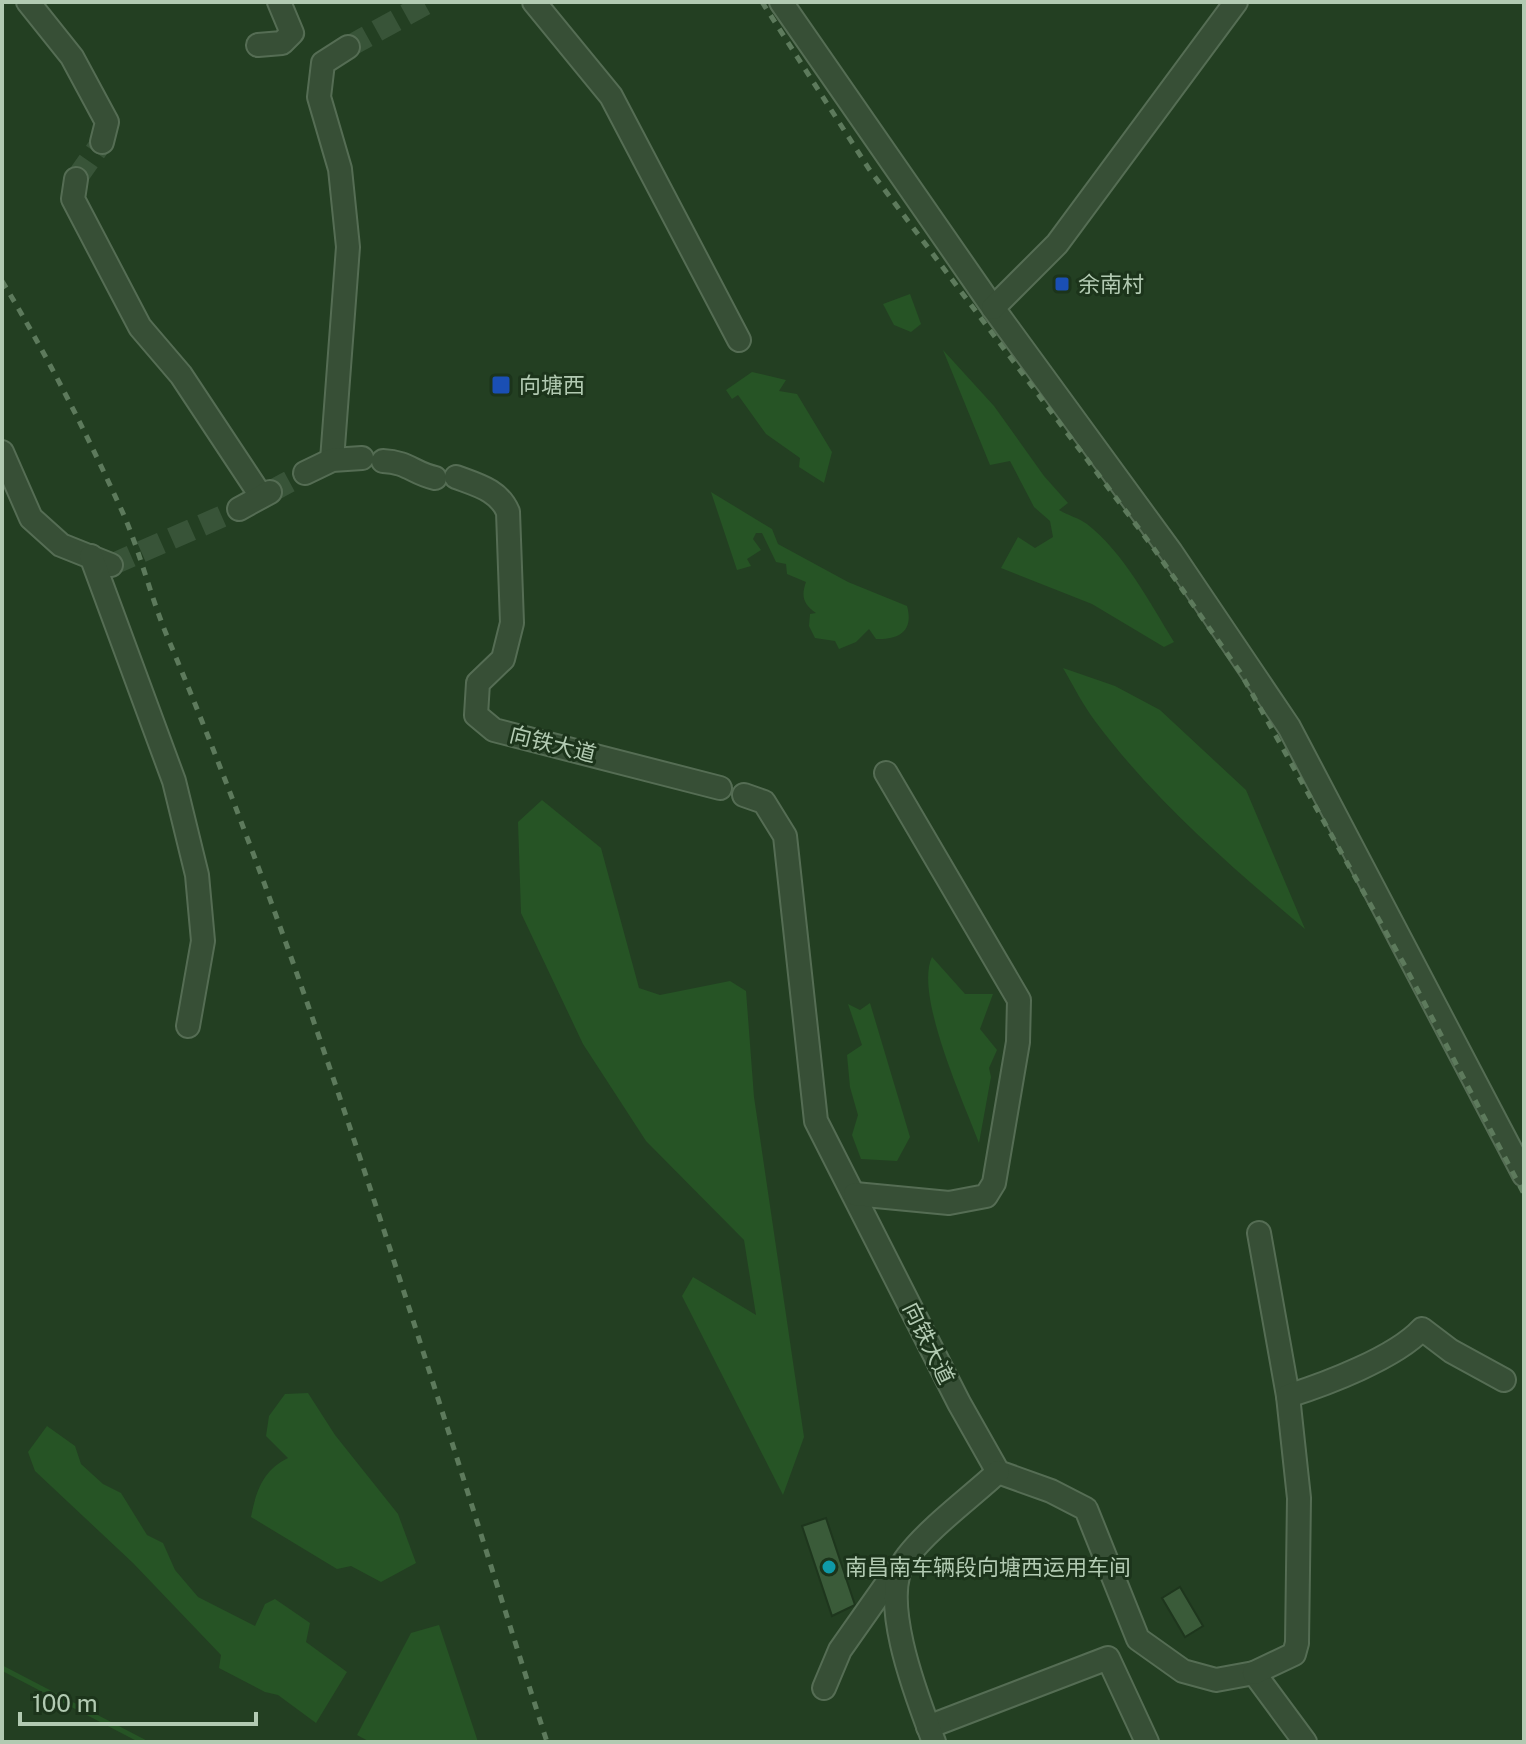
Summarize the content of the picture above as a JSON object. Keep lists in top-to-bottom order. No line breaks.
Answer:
{"streets":{"street":["向铁大道"]},"places":{"transit":["余南村","向塘西"],"other":["南昌南车辆段向塘西运用车间"]},"scale_bar":"100 m"}
